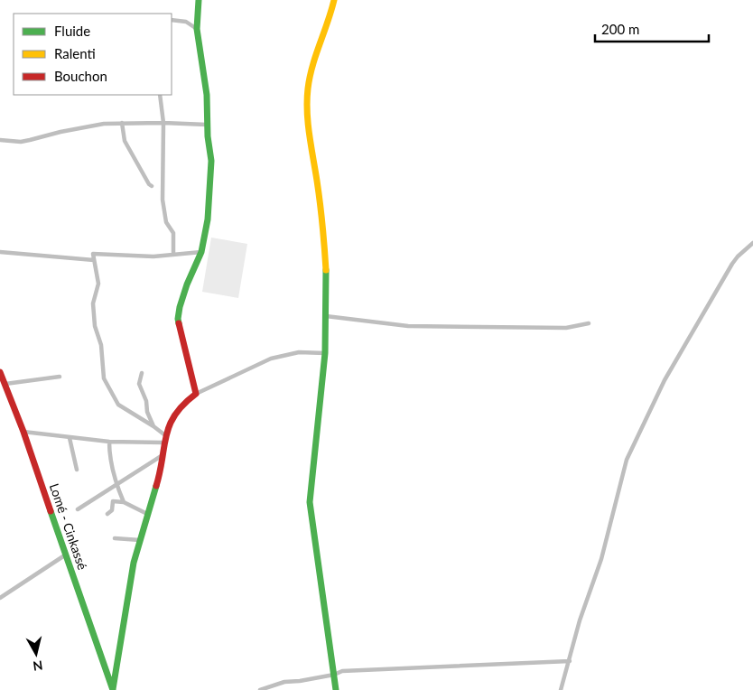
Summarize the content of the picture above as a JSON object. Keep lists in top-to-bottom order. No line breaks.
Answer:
{"streets":{"main road":["Lomé - Cinkassé"]},"legend":["Fluide","Ralenti","Bouchon"],"scale_bar":"200 m","north":"bottom"}
